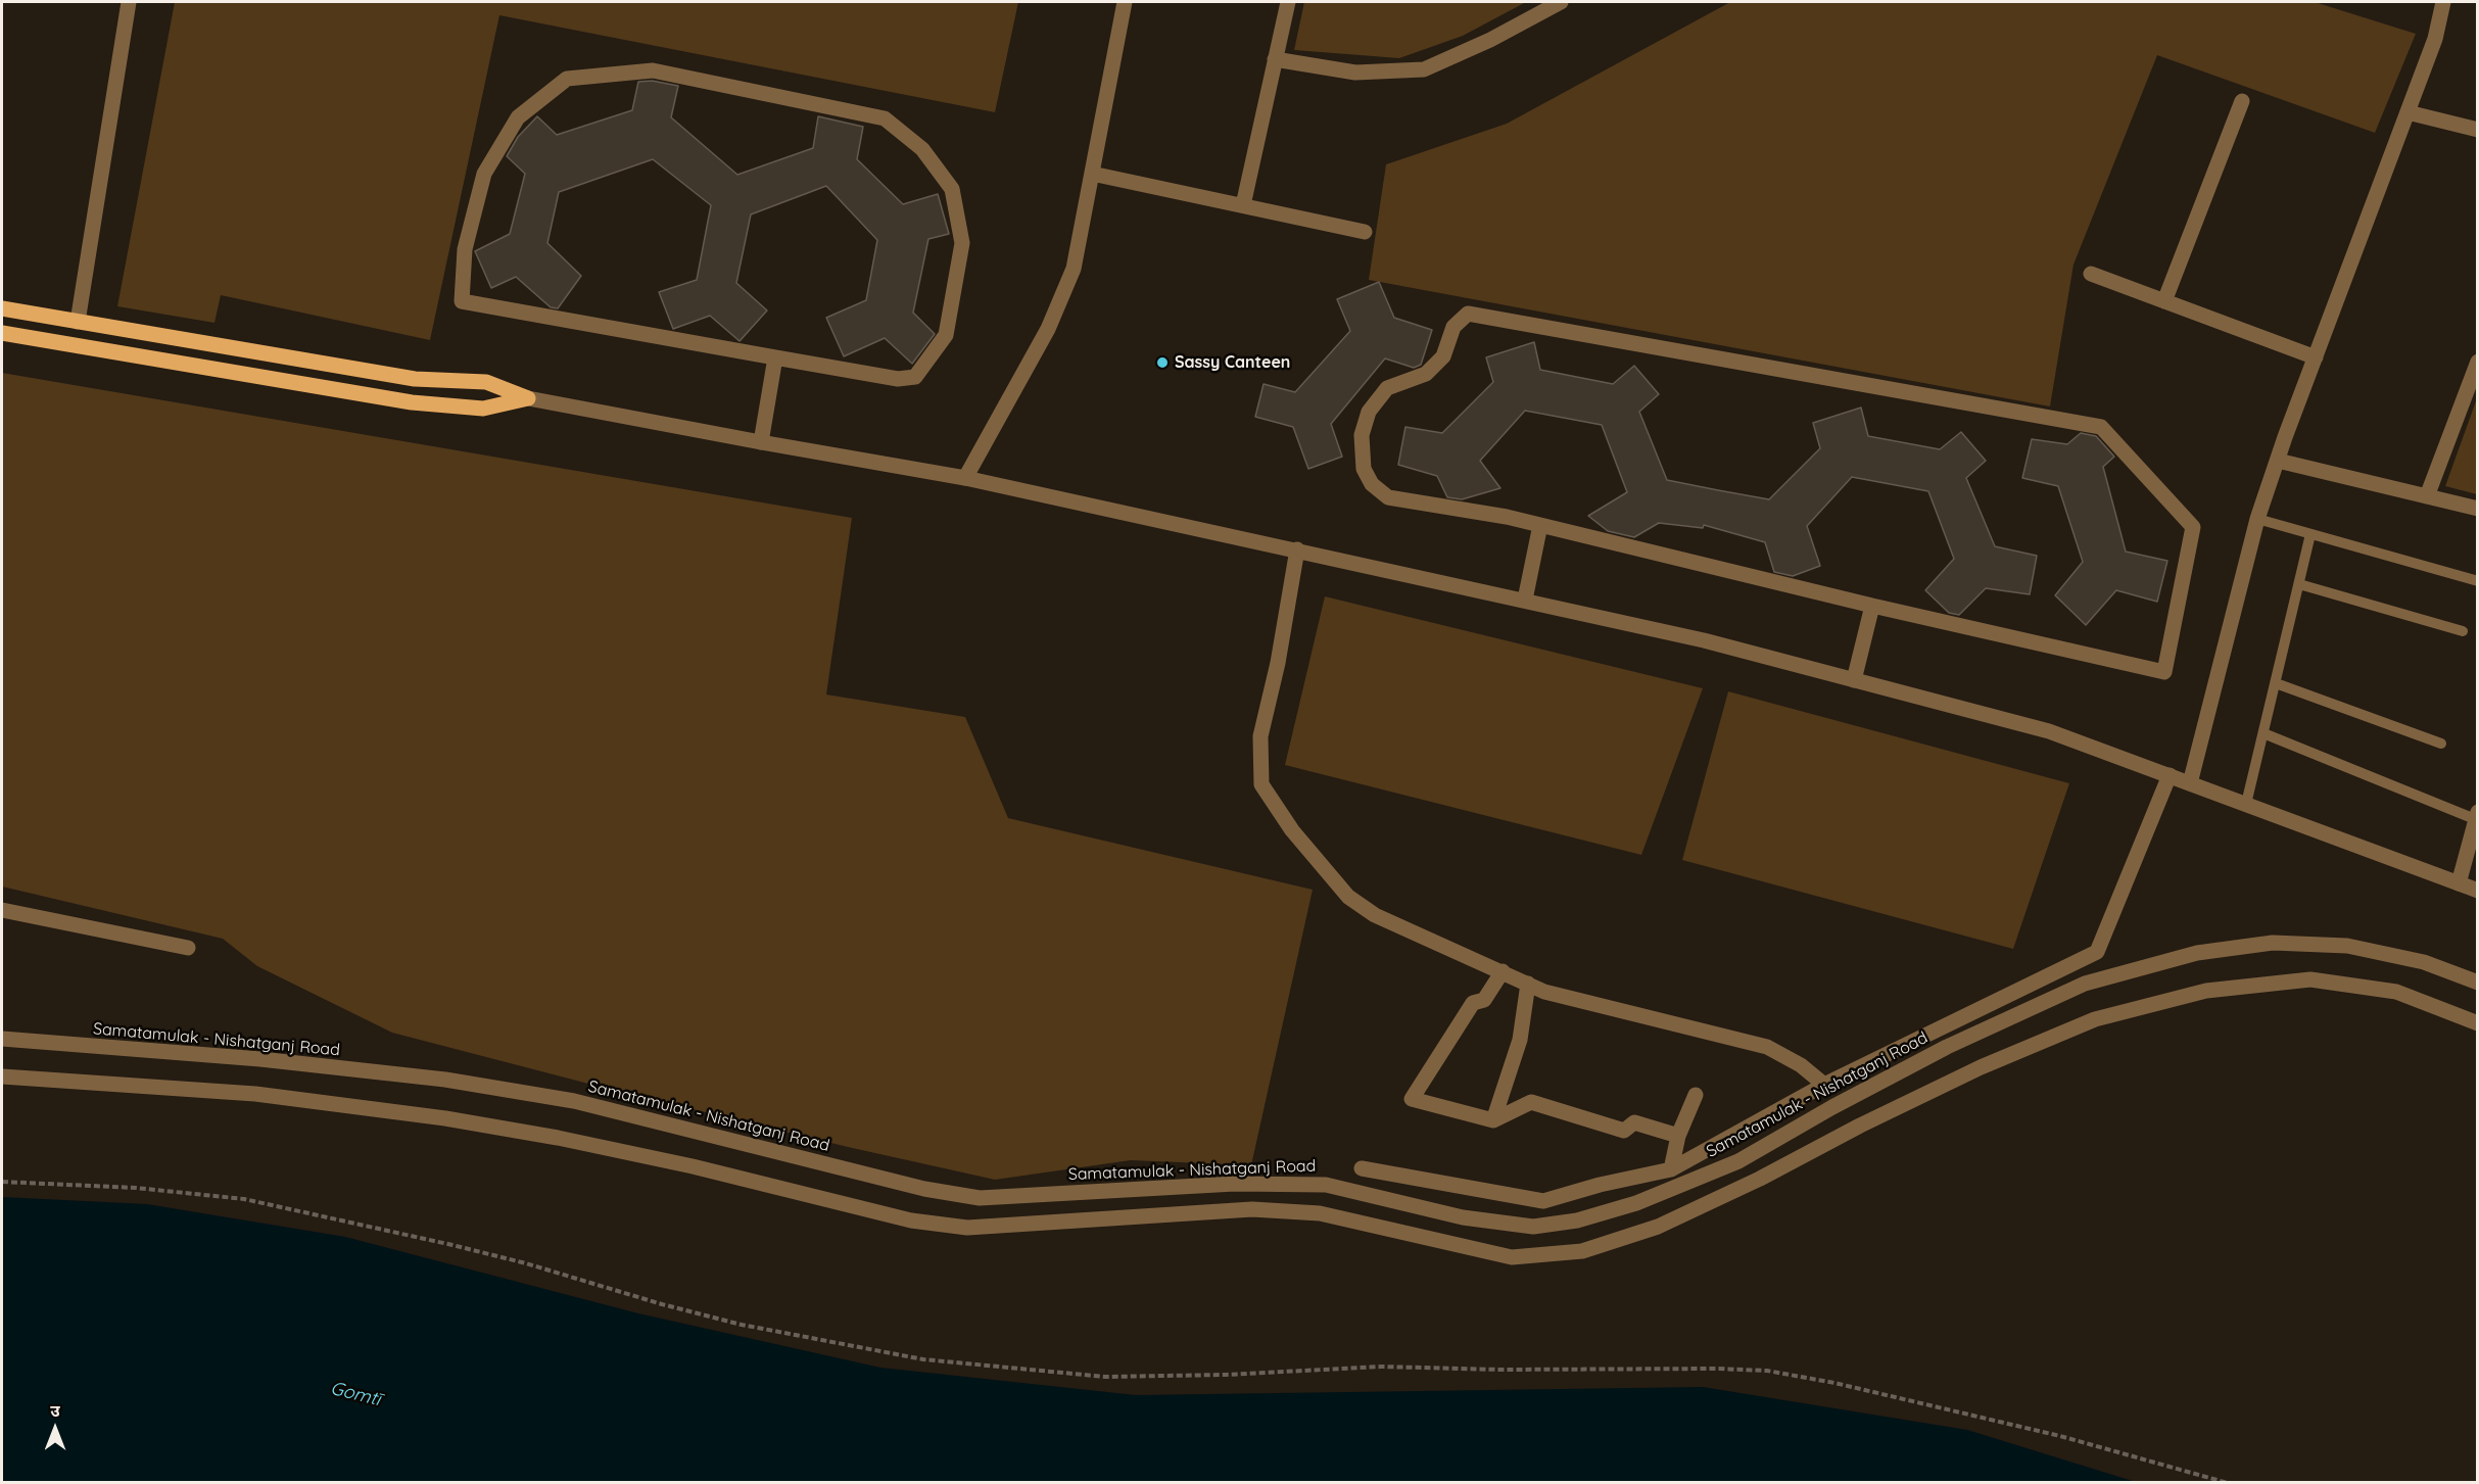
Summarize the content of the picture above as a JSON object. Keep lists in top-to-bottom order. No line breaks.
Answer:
{"streets":{"street":["Samatamulak - Nishatganj Road"]},"water":["Gomtī"],"places":["Sassy Canteen"],"north":"top"}
